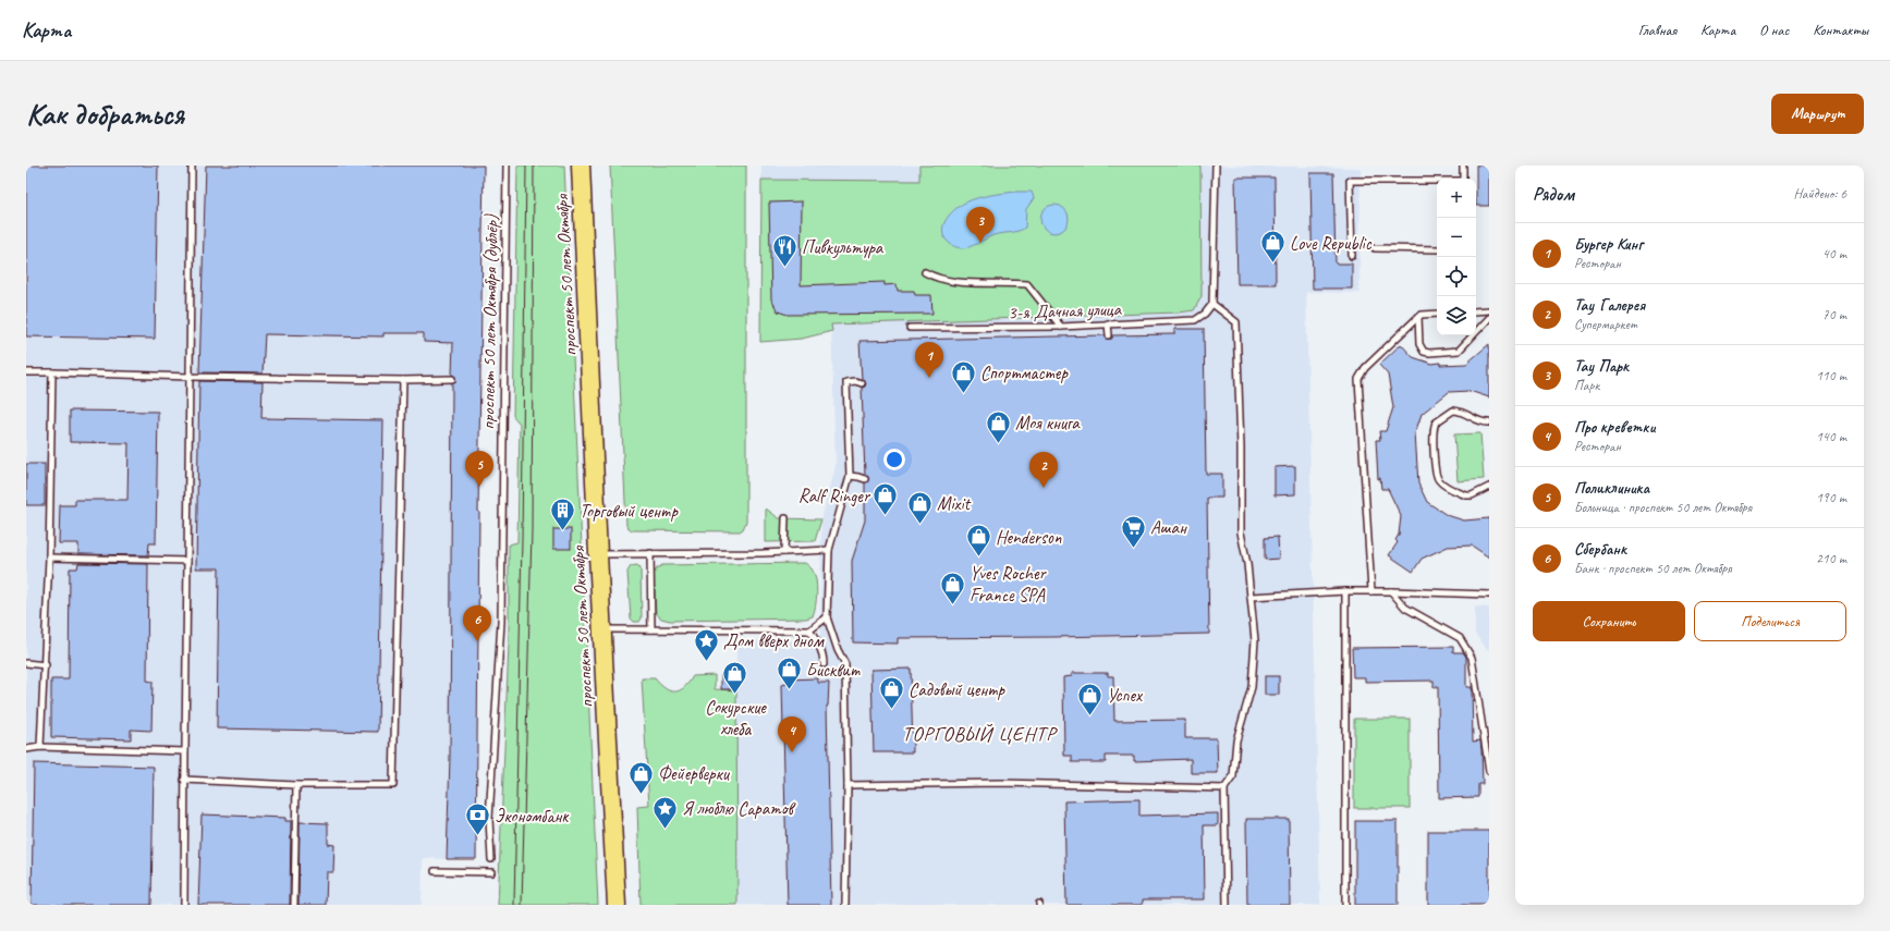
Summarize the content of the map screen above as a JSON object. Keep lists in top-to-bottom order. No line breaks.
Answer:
{"streets":{"main road":["проспект 50 лет Октября"],"lane":["3-я Дачная улица","проспект 50 лет Октября (дублёр)"]},"districts":["ТОРГОВЫЙ ЦЕНТР"],"places":{"shop":["Love Republic","Спортмастер","Моя книга","Ralf Ringer","Mixit","Henderson","Yves Rocher France SPA","Бисквит","Сокурские хлеба","Садовый центр","Успех","Фейерверки"],"restaurant":["Пивкультура"],"building":["Торговый центр"],"supermarket":["Ашан"],"place":["Дом вверх дном","Я люблю Саратов"],"bank":["Экономбанк"]},"page":{"header":"Карта","nav":["Главная","Карта","О нас","Контакты"],"buttons":["Маршрут",["Сохранить","Поделиться"]],"title":"Как добраться","heading":["Рядом","Найдено: 6"],"map_buttons":["+","−"],"pins":["3","1","5","2","6","4"],"list":[{"mark":"1","name":"Бургер Кинг","note":"Ресторан","value":"40 m"},{"mark":"2","name":"Тау Галерея","note":"Супермаркет","value":"70 m"},{"mark":"3","name":"Тау Парк","note":"Парк","value":"110 m"},{"mark":"4","name":"Про креветки","note":"Ресторан","value":"140 m"},{"mark":"5","name":"Поликлиника","note":"Больница · проспект 50 лет Октября","value":"190 m"},{"mark":"6","name":"Сбербанк","note":"Банк · проспект 50 лет Октября","value":"210 m"}]}}
